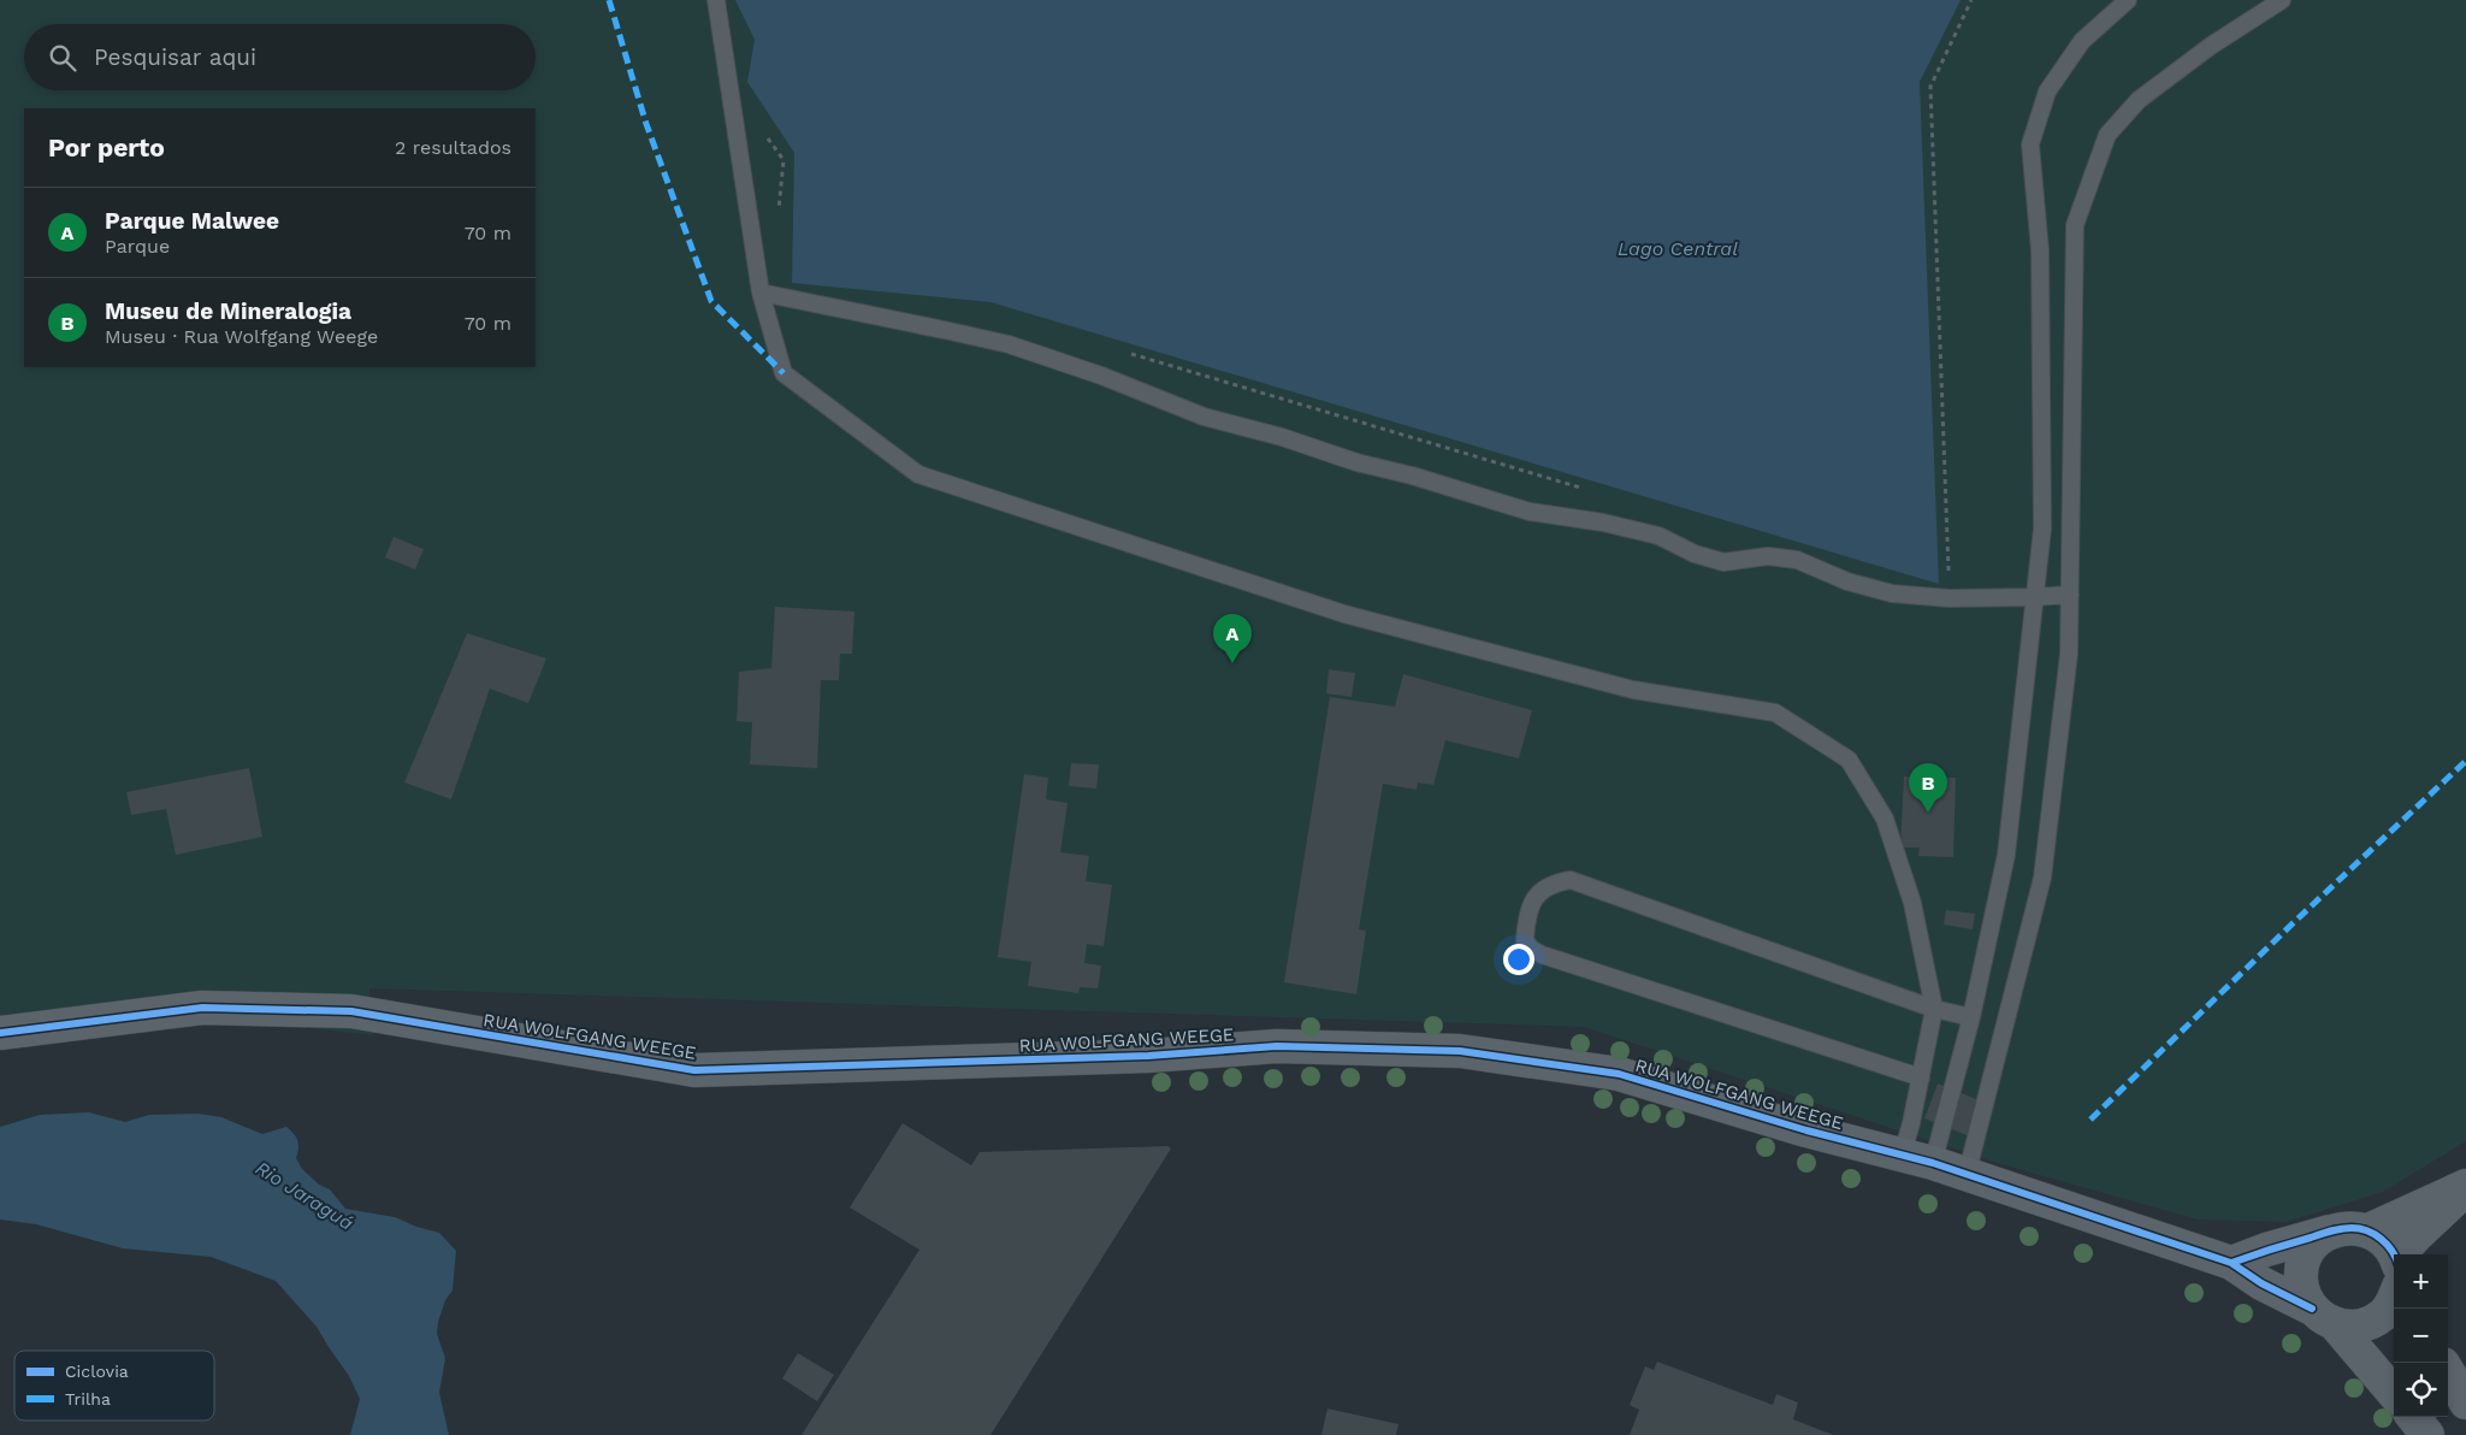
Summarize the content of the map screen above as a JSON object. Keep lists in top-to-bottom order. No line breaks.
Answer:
{"streets":{"street":["RUA WOLFGANG WEEGE"]},"water":["Lago Central","Rio Jaraguá"],"legend":["Ciclovia","Trilha"],"page":{"search":"Pesquisar aqui","heading":["Por perto","2 resultados"],"list":[{"mark":"A","name":"Parque Malwee","note":"Parque","value":"70 m"},{"mark":"B","name":"Museu de Mineralogia","note":"Museu · Rua Wolfgang Weege","value":"70 m"}],"pins":["A","B"],"map_buttons":["+","−"]}}
